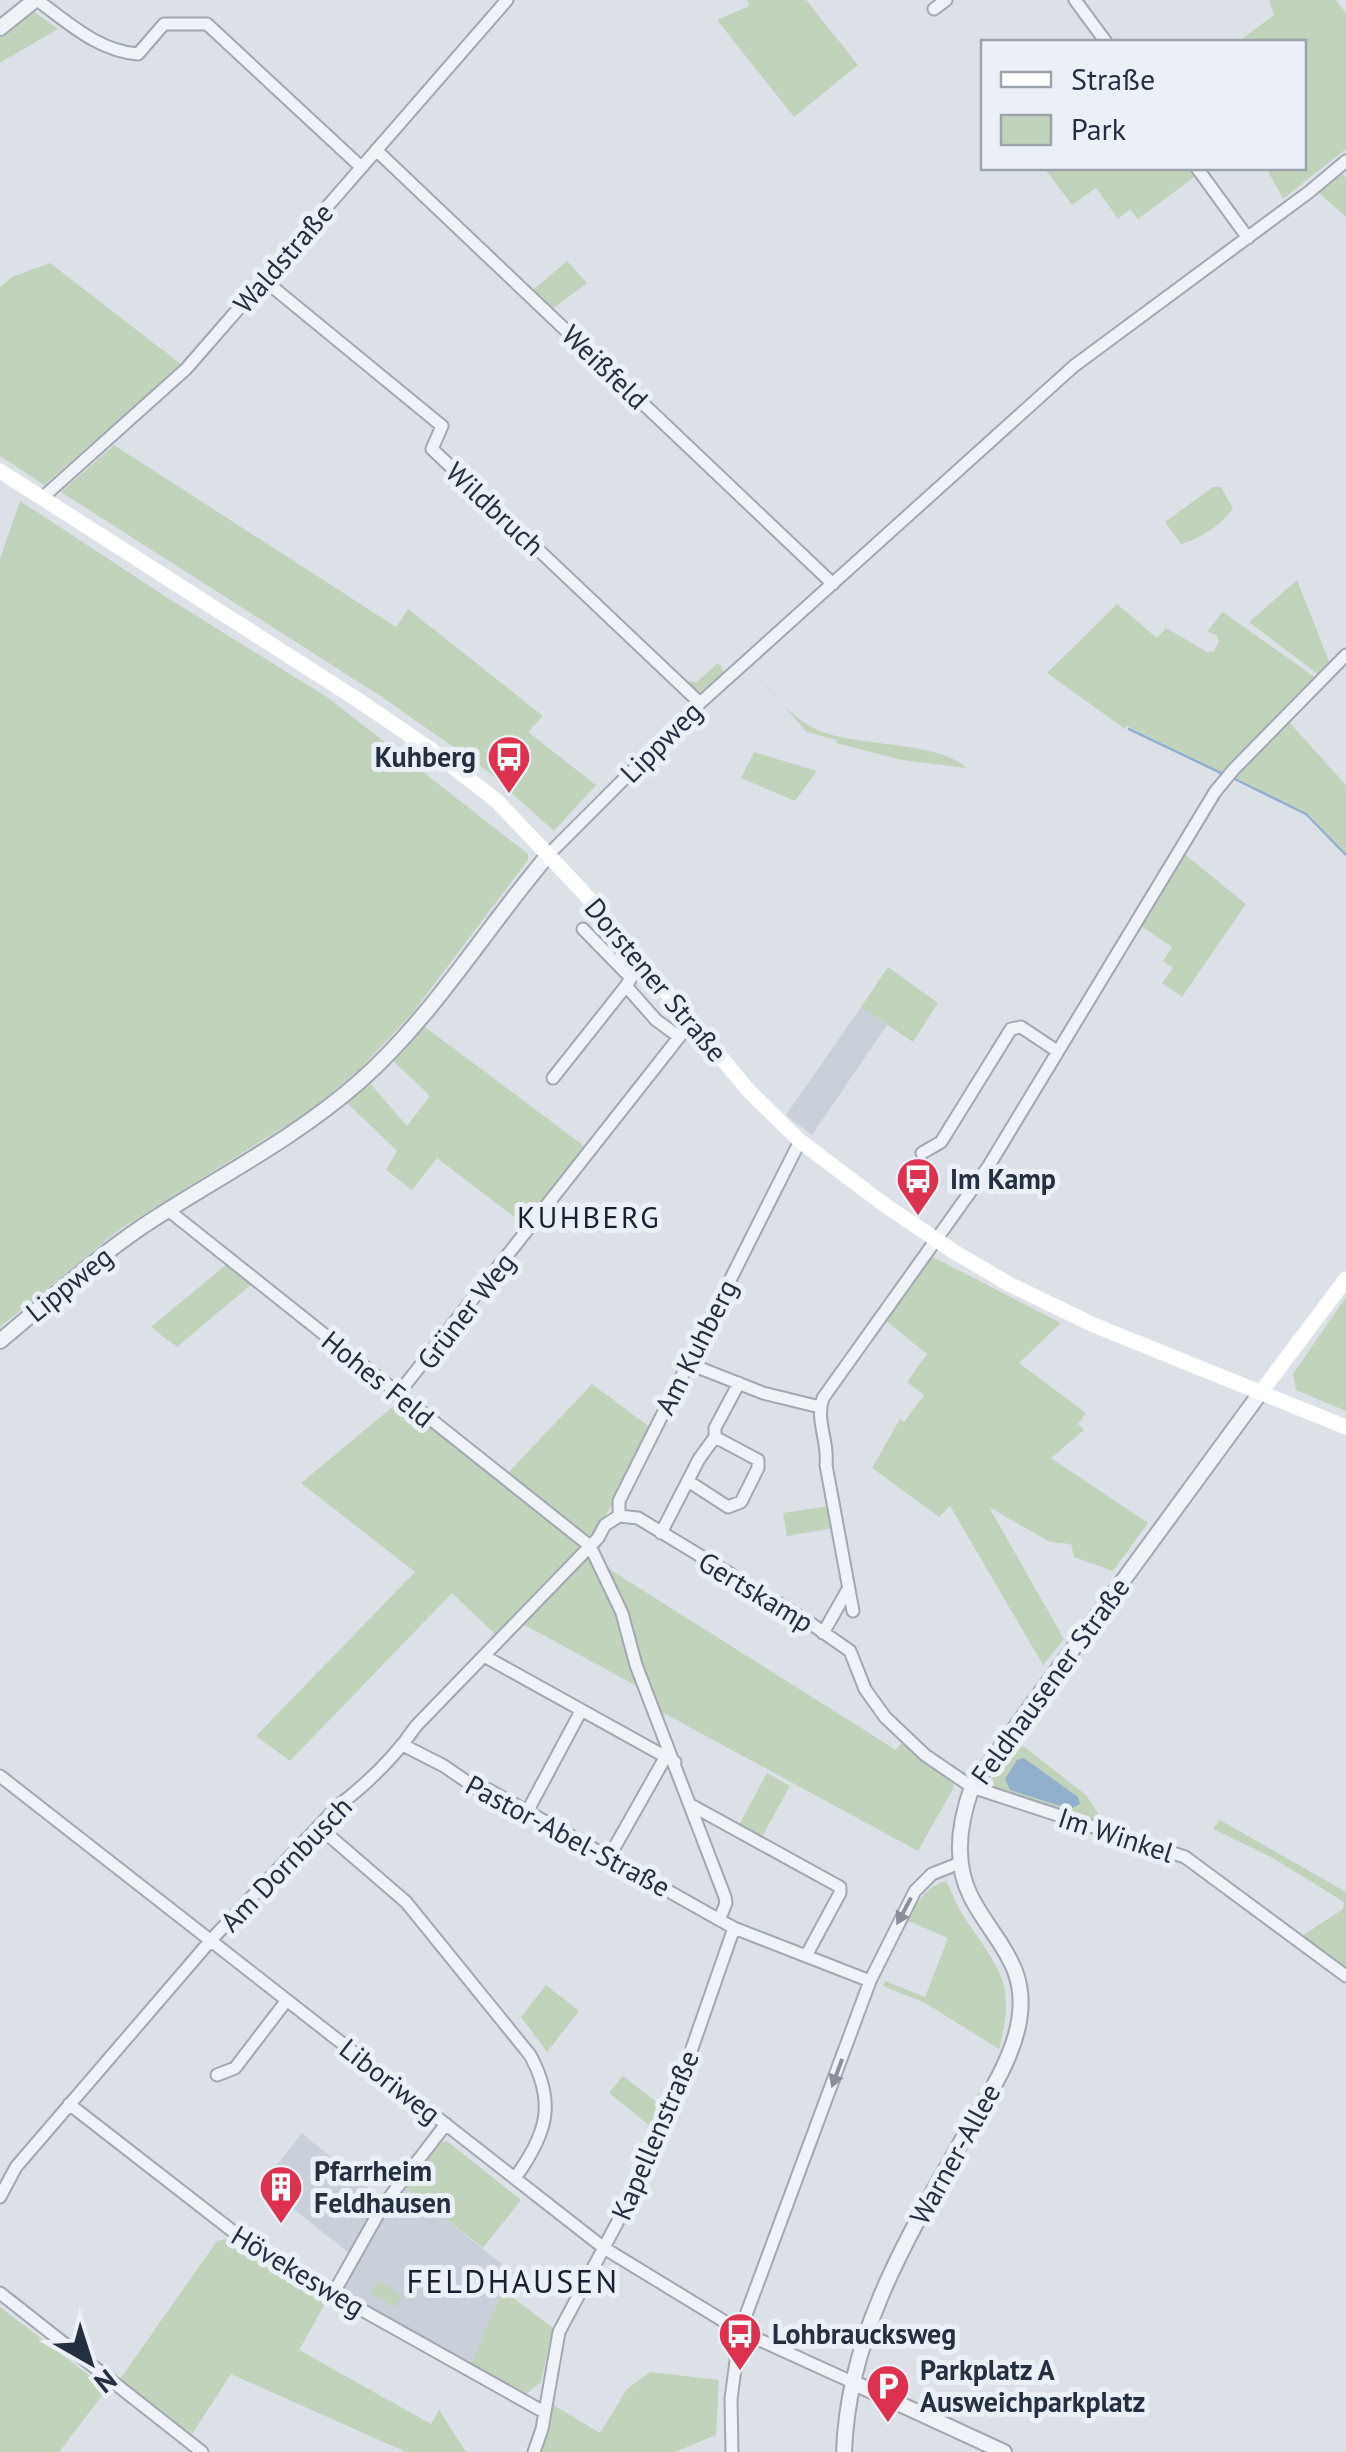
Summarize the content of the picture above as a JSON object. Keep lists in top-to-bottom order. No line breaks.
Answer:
{"streets":{"main road":["Dorstener Straße","Feldhausener Straße"],"street":["Waldstraße","Weißfeld","Wildbruch","Lippweg","Grüner Weg","Am Kuhberg","Hohes Feld","Gertskamp","Im Winkel","Pastor-Abel-Straße","Am Dornbusch","Liboriweg","Kapellenstraße","Warner-Allee","Hövekesweg"]},"crossings":[["Waldstraße","Weißfeld"],["Waldstraße","Wildbruch"],["Waldstraße","Dorstener Straße"],["Weißfeld","Lippweg"],["Wildbruch","Lippweg"],["Lippweg","Dorstener Straße"],["Lippweg","Hohes Feld"],["Dorstener Straße","Grüner Weg"],["Dorstener Straße","Am Kuhberg"],["Dorstener Straße","Feldhausener Straße"],["Grüner Weg","Hohes Feld"],["Am Kuhberg","Hohes Feld"],["Am Kuhberg","Gertskamp"],["Am Kuhberg","Am Dornbusch"],["Hohes Feld","Am Dornbusch"],["Gertskamp","Im Winkel"],["Feldhausener Straße","Im Winkel"],["Feldhausener Straße","Warner-Allee"],["Pastor-Abel-Straße","Am Dornbusch"],["Pastor-Abel-Straße","Kapellenstraße"],["Am Dornbusch","Liboriweg"],["Am Dornbusch","Hövekesweg"],["Liboriweg","Kapellenstraße"],["Kapellenstraße","Hövekesweg"]],"districts":["KUHBERG","FELDHAUSEN"],"places":{"bus stop":["Kuhberg","Im Kamp","Lohbraucksweg"],"building":["Pfarrheim Feldhausen"],"parking":["Parkplatz A Ausweichparkplatz"]},"legend":["Straße","Park"],"north":"bottom right"}
